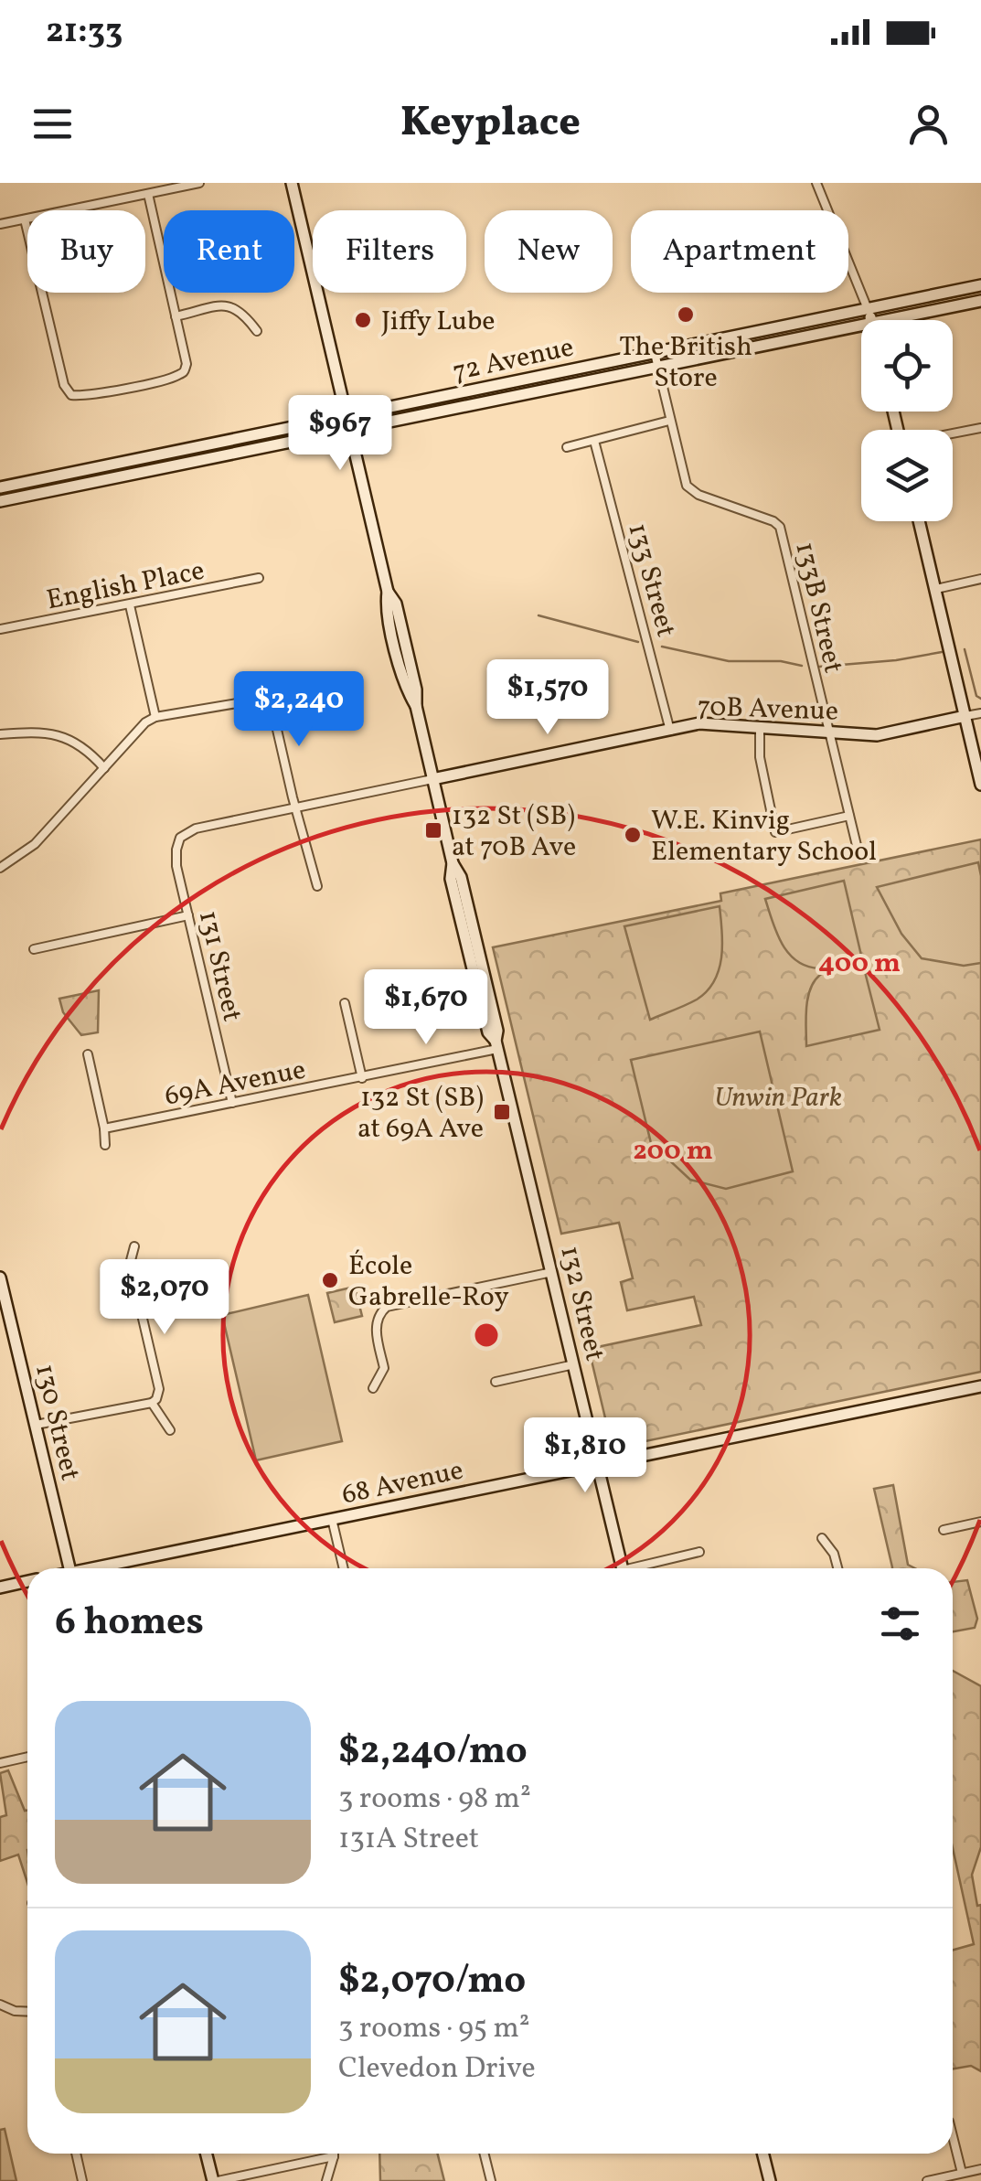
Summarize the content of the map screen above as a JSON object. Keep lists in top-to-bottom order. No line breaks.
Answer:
{"streets":{"main road":["72 Avenue","70B Avenue","132 Street","130 Street","68 Avenue"],"street":["133 Street","English Place","133B Street","131 Street","69A Avenue"]},"crossings":[["72 Avenue","132 Street"],["133 Street","70B Avenue"],["133B Street","70B Avenue"],["70B Avenue","131 Street"],["70B Avenue","132 Street"],["131 Street","69A Avenue"],["69A Avenue","132 Street"],["132 Street","68 Avenue"]],"parks":["Unwin Park"],"places":{"other":["The British Store","Jiffy Lube","W.E. Kinvig Elementary School","École Gabrelle-Roy"],"transit":["132 St (SB) at 70B Ave","132 St (SB) at 69A Ave"]},"page":{"status":"21:33","header":"Keyplace","chip":["Buy","Rent","Filters","New","Apartment"],"price":["$967","$1,570","$2,240","$1,670","$2,070","$1,810"],"heading":"6 homes","list":[{"name":"$2,240/mo","note":"3 rooms · 98 m² · 131A Street"},{"name":"$2,070/mo","note":"3 rooms · 95 m² · Clevedon Drive"}]},"rings":["400 m","200 m"]}
